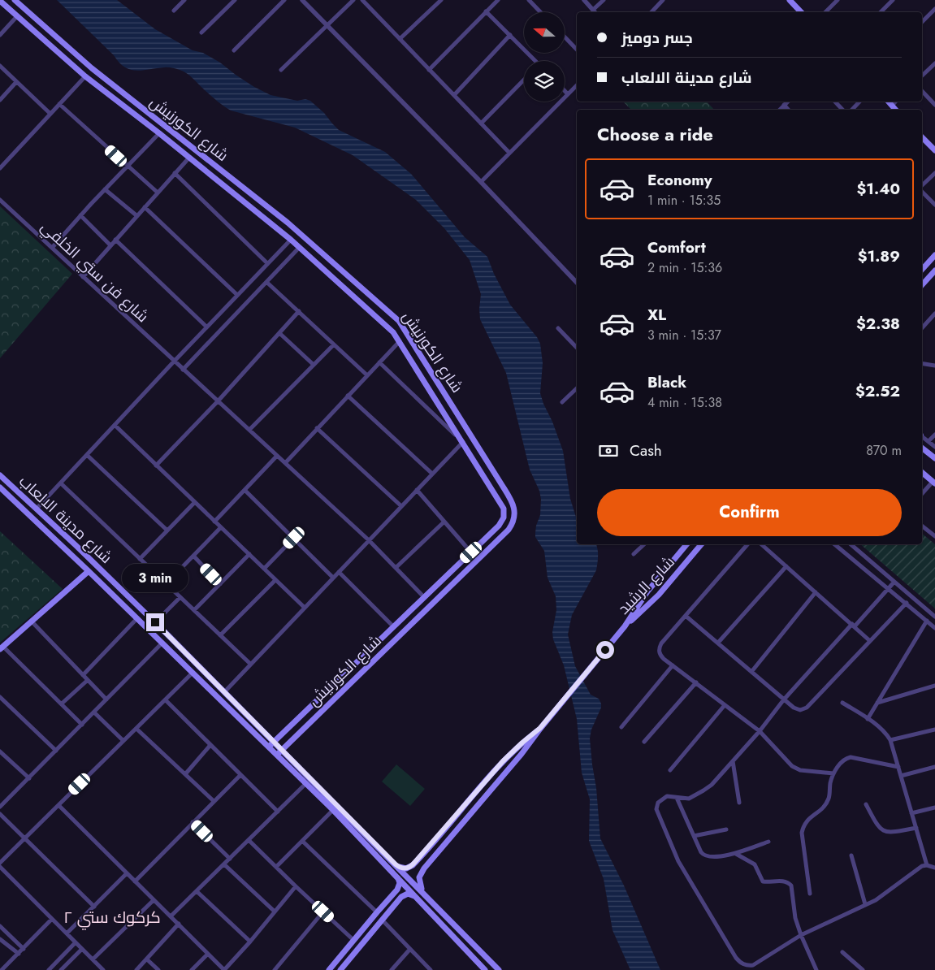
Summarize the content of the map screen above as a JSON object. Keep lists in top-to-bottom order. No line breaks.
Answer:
{"streets":{"main road":["شارع الكورنيش","شارع مدينة الالعاب","شارع الرشيد"],"street":["شارع فن ستي الخلفي"]},"crossings":[["شارع الكورنيش","شارع فن ستي الخلفي"],["شارع الكورنيش","شارع مدينة الالعاب"]],"districts":["كركوك ستي ٢"],"north":"left","page":{"banner":["جسر دوميز","شارع مدينة الالعاب"],"heading":"Choose a ride","list":[{"name":"Economy","note":"1 min · 15:35","value":"$1.40"},{"name":"Comfort","note":"2 min · 15:36","value":"$1.89"},{"name":"XL","note":"3 min · 15:37","value":"$2.38"},{"name":"Black","note":"4 min · 15:38","value":"$2.52"}],"pay":["Cash","870 m"],"buttons":"Confirm","bubble":"3 min"}}
